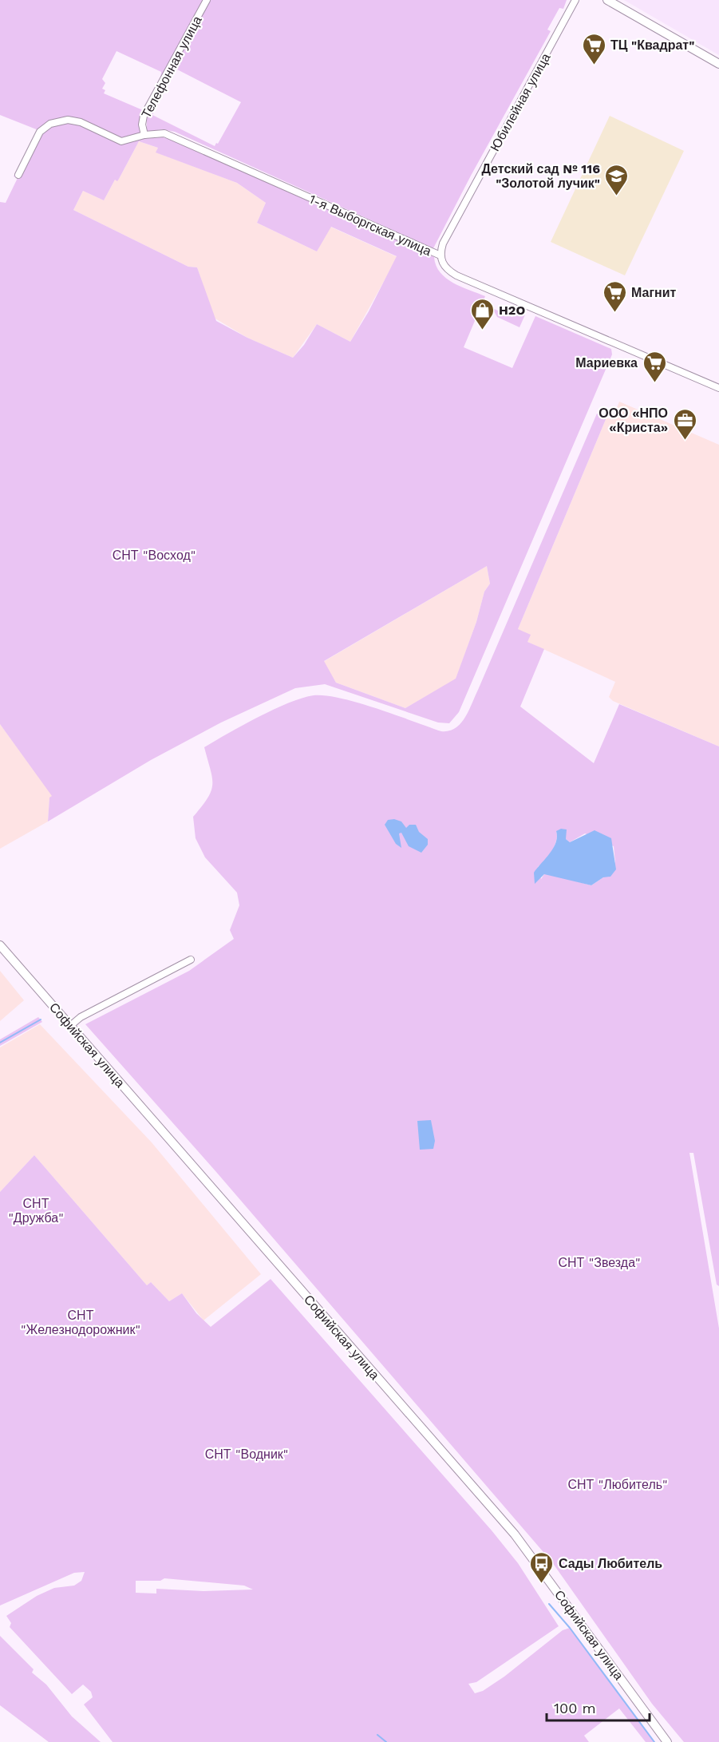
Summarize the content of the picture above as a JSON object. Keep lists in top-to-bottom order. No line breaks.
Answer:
{"streets":{"main road":["Софийская улица"],"street":["Телефонная улица","Юбилейная улица","1-я Выборгская улица"]},"crossings":[["Телефонная улица","1-я Выборгская улица"],["Юбилейная улица","1-я Выборгская улица"]],"parks":["СНТ \"Восход\"","СНТ \"Дружба\"","СНТ \"Звезда\"","СНТ \"Железнодорожник\"","СНТ \"Водник\"","СНТ \"Любитель\""],"places":{"supermarket":["ТЦ \"Квадрат\"","Магнит","Мариевка"],"school or university":["Детский сад № 116 \"Золотой лучик\""],"shop":["H2O"],"office":["ООО «НПО «Криста»"],"bus stop":["Сады Любитель"]},"scale_bar":"100 m"}
